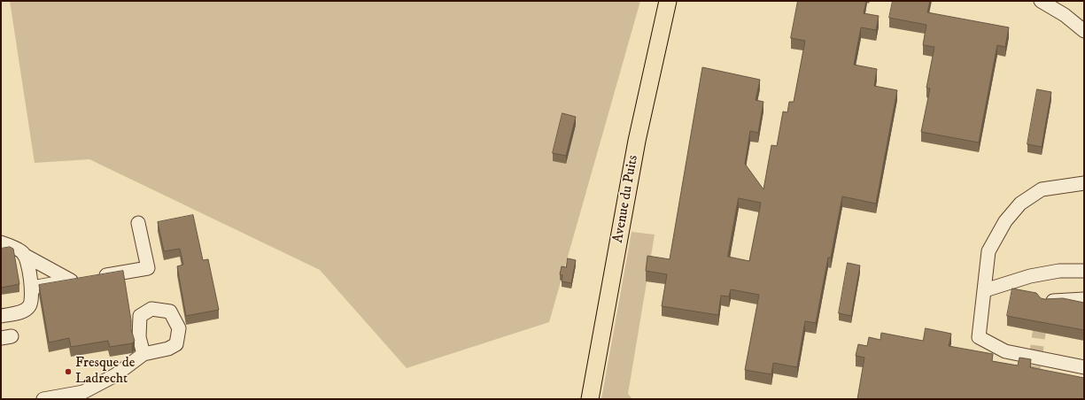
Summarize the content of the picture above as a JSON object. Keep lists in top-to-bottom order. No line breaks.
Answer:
{"streets":{"main road":["Avenue du Puits"]},"places":["Fresque de Ladrecht"]}
